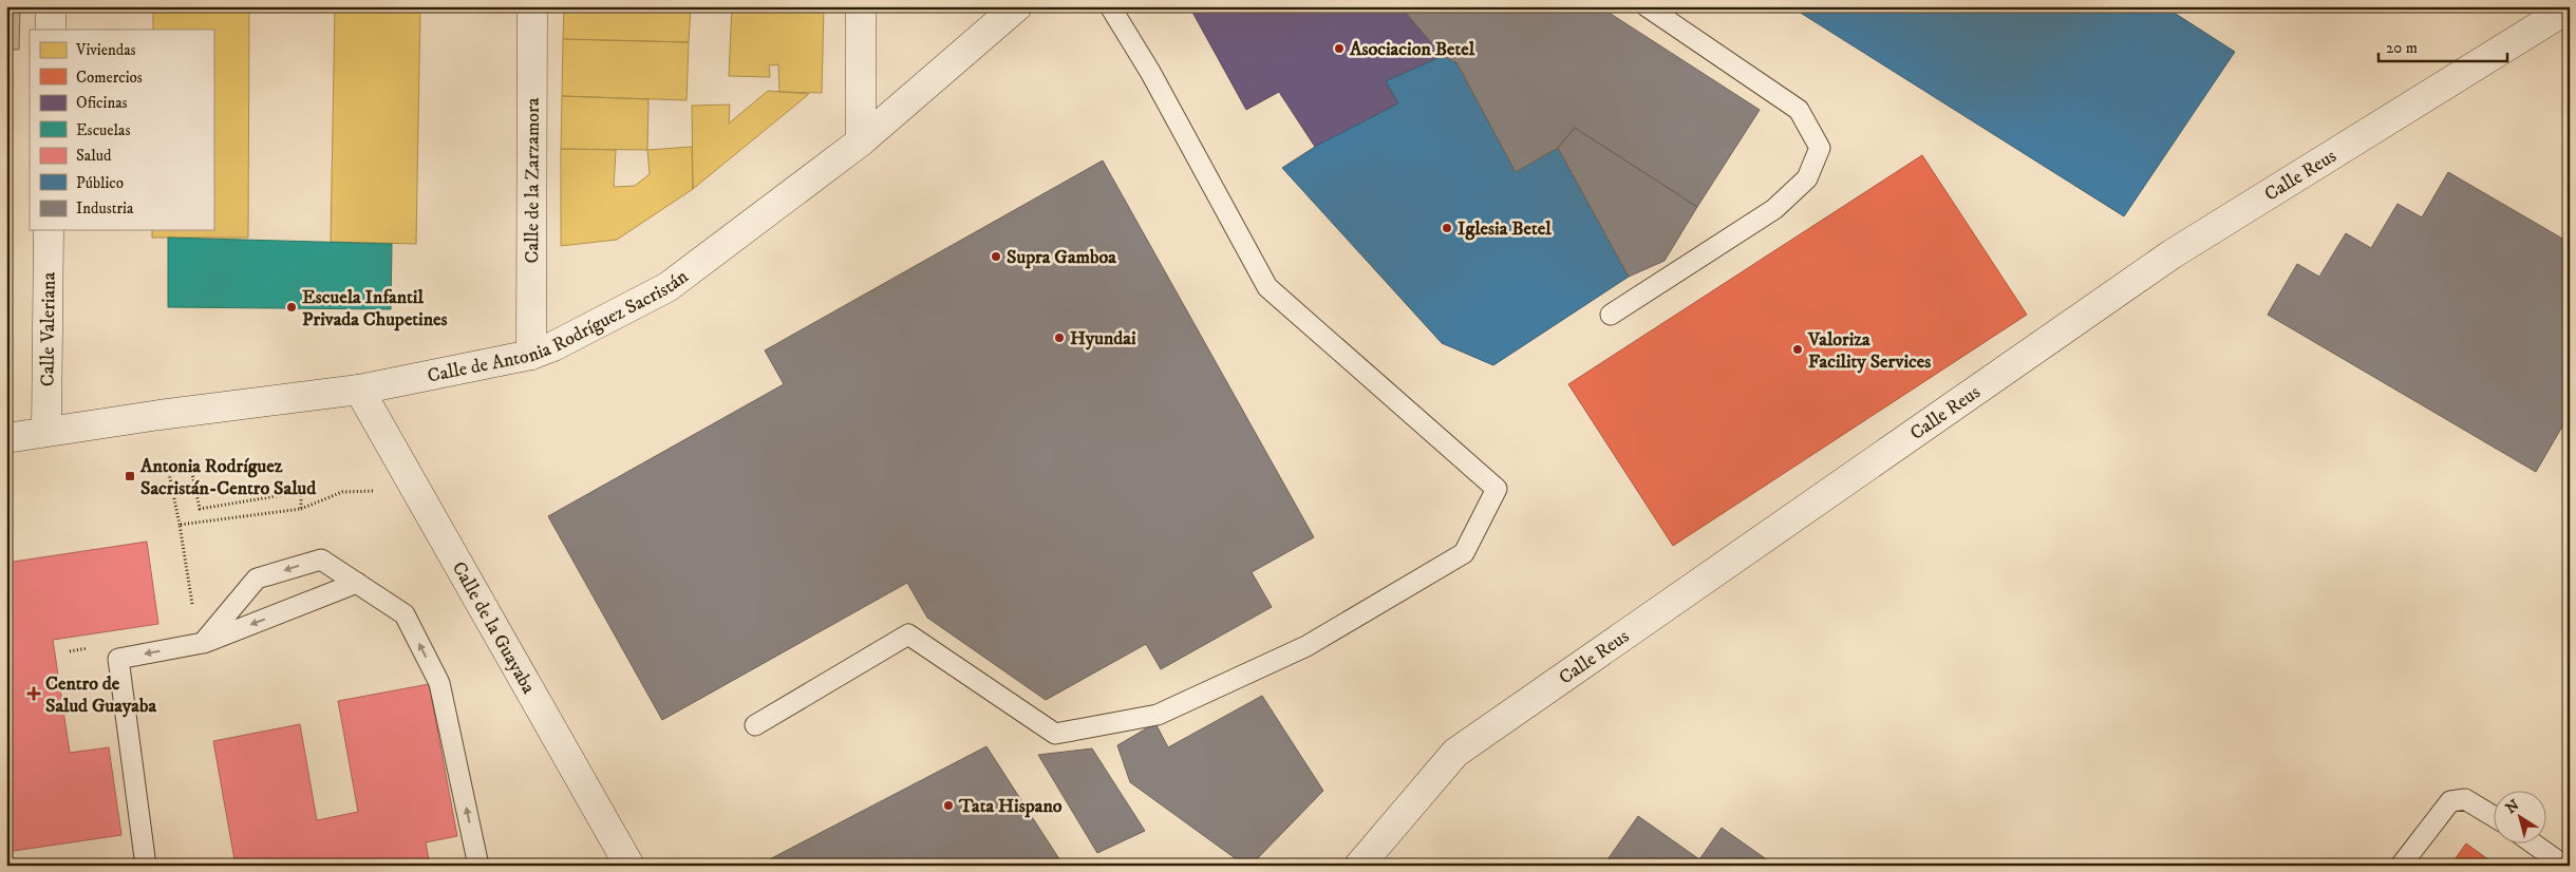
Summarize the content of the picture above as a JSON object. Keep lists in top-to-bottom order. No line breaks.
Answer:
{"streets":{"street":["Calle Reus","Calle de la Zarzamora","Calle de Antonia Rodríguez Sacristán","Calle Valeriana","Calle de la Guayaba"]},"crossings":[["Calle de la Zarzamora","Calle de Antonia Rodríguez Sacristán"],["Calle de Antonia Rodríguez Sacristán","Calle Valeriana"],["Calle de Antonia Rodríguez Sacristán","Calle de la Guayaba"]],"places":{"other":["Asociacion Betel","Iglesia Betel","Supra Gamboa","Escuela Infantil Privada Chupetines","Hyundai","Valoriza Facility Services","Tata Hispano"],"transit":["Antonia Rodríguez Sacristán-Centro Salud"],"health":["Centro de Salud Guayaba"]},"legend":["Viviendas","Comercios","Oficinas","Escuelas","Salud","Público","Industria"],"scale_bar":"20 m","north":"top left"}
